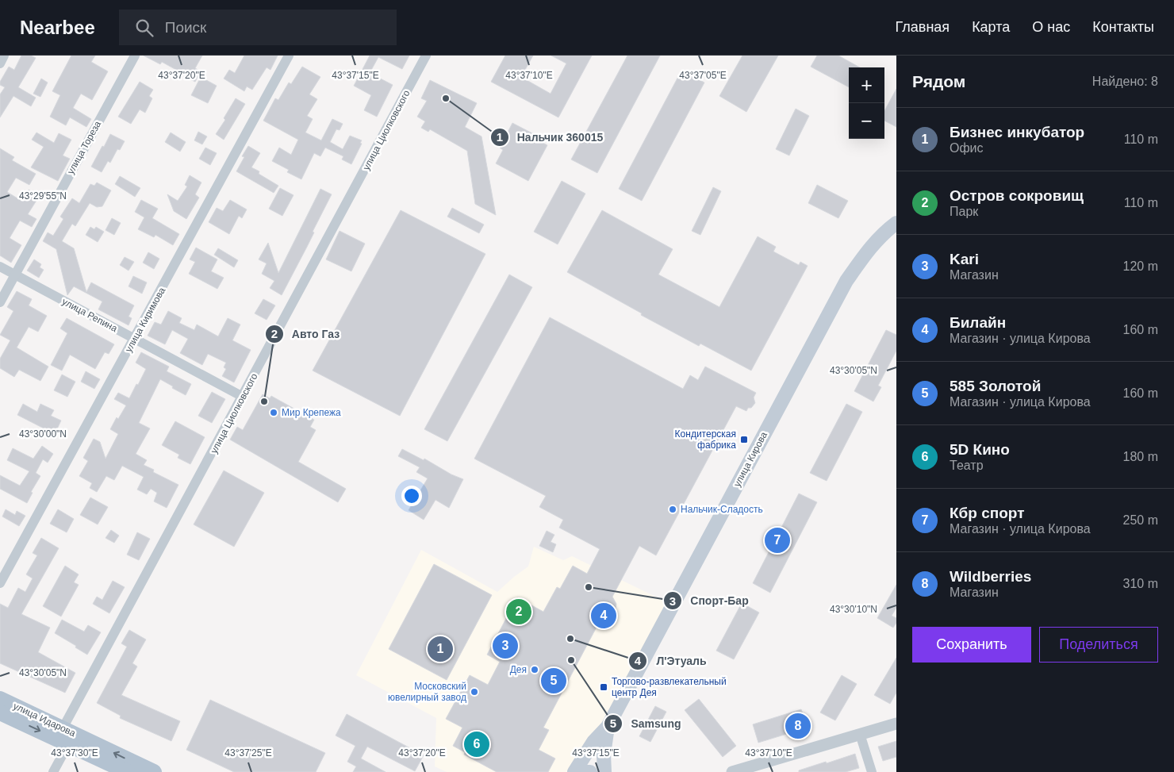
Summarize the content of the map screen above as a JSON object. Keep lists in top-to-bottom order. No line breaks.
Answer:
{"streets":{"main road":["улица Кирова","улица Идарова"],"street":["улица Циолковского","улица Тореза","улица Репина","улица Киримова"]},"crossings":[["улица Циолковского","улица Репина"],["улица Циолковского","улица Идарова"],["улица Тореза","улица Репина"],["улица Репина","улица Киримова"]],"places":{"other":["Нальчик 360015","Авто Газ","Мир Крепежа","Нальчик-Сладость","Спорт-Бар","Л'Этуаль","Samsung","Дея","Московский ювелирный завод"],"transit":["Кондитерская фабрика","Торгово-развлекательный центр Дея"]},"page":{"header":"Nearbee","search":"Поиск","nav":["Главная","Карта","О нас","Контакты"],"heading":["Рядом","Найдено: 8"],"map_buttons":["+","−"],"list":[{"mark":"1","name":"Бизнес инкубатор","note":"Офис","value":"110 m"},{"mark":"2","name":"Остров сокровищ","note":"Парк","value":"110 m"},{"mark":"3","name":"Kari","note":"Магазин","value":"120 m"},{"mark":"4","name":"Билайн","note":"Магазин · улица Кирова","value":"160 m"},{"mark":"5","name":"585 Золотой","note":"Магазин · улица Кирова","value":"160 m"},{"mark":"6","name":"5D Кино","note":"Театр","value":"180 m"},{"mark":"7","name":"Кбр спорт","note":"Магазин · улица Кирова","value":"250 m"},{"mark":"8","name":"Wildberries","note":"Магазин","value":"310 m"}],"pins":["7","2","4","3","1","5","8","6"],"buttons":["Сохранить","Поделиться"]},"coordinates":["43°37'20\"E","43°37'15\"E","43°37'10\"E","43°37'05\"E","43°29'55\"N","43°30'05\"N","43°30'00\"N","43°30'10\"N","43°37'30\"E","43°37'25\"E"]}
